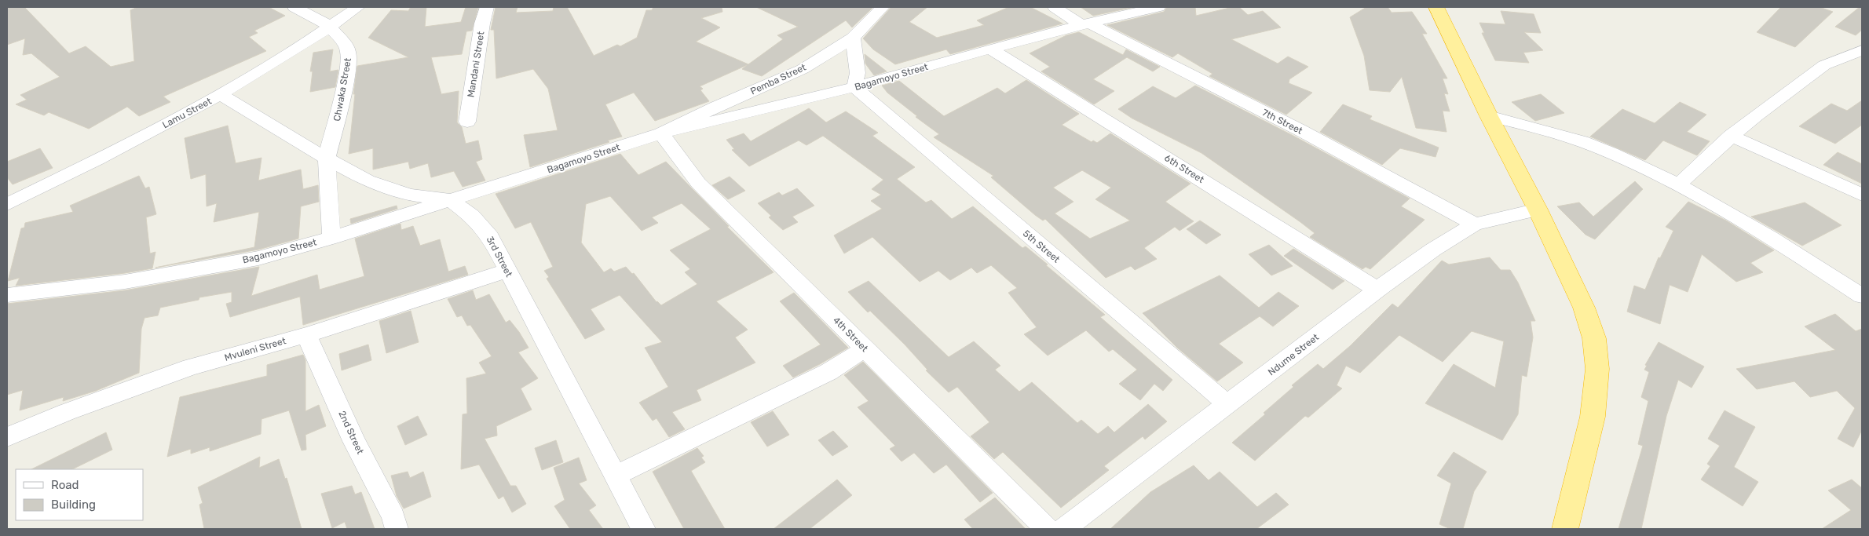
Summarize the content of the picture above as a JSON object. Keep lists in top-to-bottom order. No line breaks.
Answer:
{"streets":{"street":["Mandani Street","Bagamoyo Street","Pemba Street","Chwaka Street","Lamu Street","7th Street","6th Street","5th Street","3rd Street","4th Street","Mvuleni Street","Ndume Street","2nd Street"]},"crossings":[["Bagamoyo Street","Pemba Street"],["Bagamoyo Street","Chwaka Street"],["Bagamoyo Street","7th Street"],["Bagamoyo Street","6th Street"],["Bagamoyo Street","5th Street"],["Bagamoyo Street","3rd Street"],["Bagamoyo Street","4th Street"],["Pemba Street","4th Street"],["Chwaka Street","Lamu Street"],["Chwaka Street","3rd Street"],["Lamu Street","3rd Street"],["7th Street","Ndume Street"],["6th Street","Ndume Street"],["5th Street","Ndume Street"],["3rd Street","Mvuleni Street"],["Mvuleni Street","2nd Street"]],"legend":["Road","Building"]}
